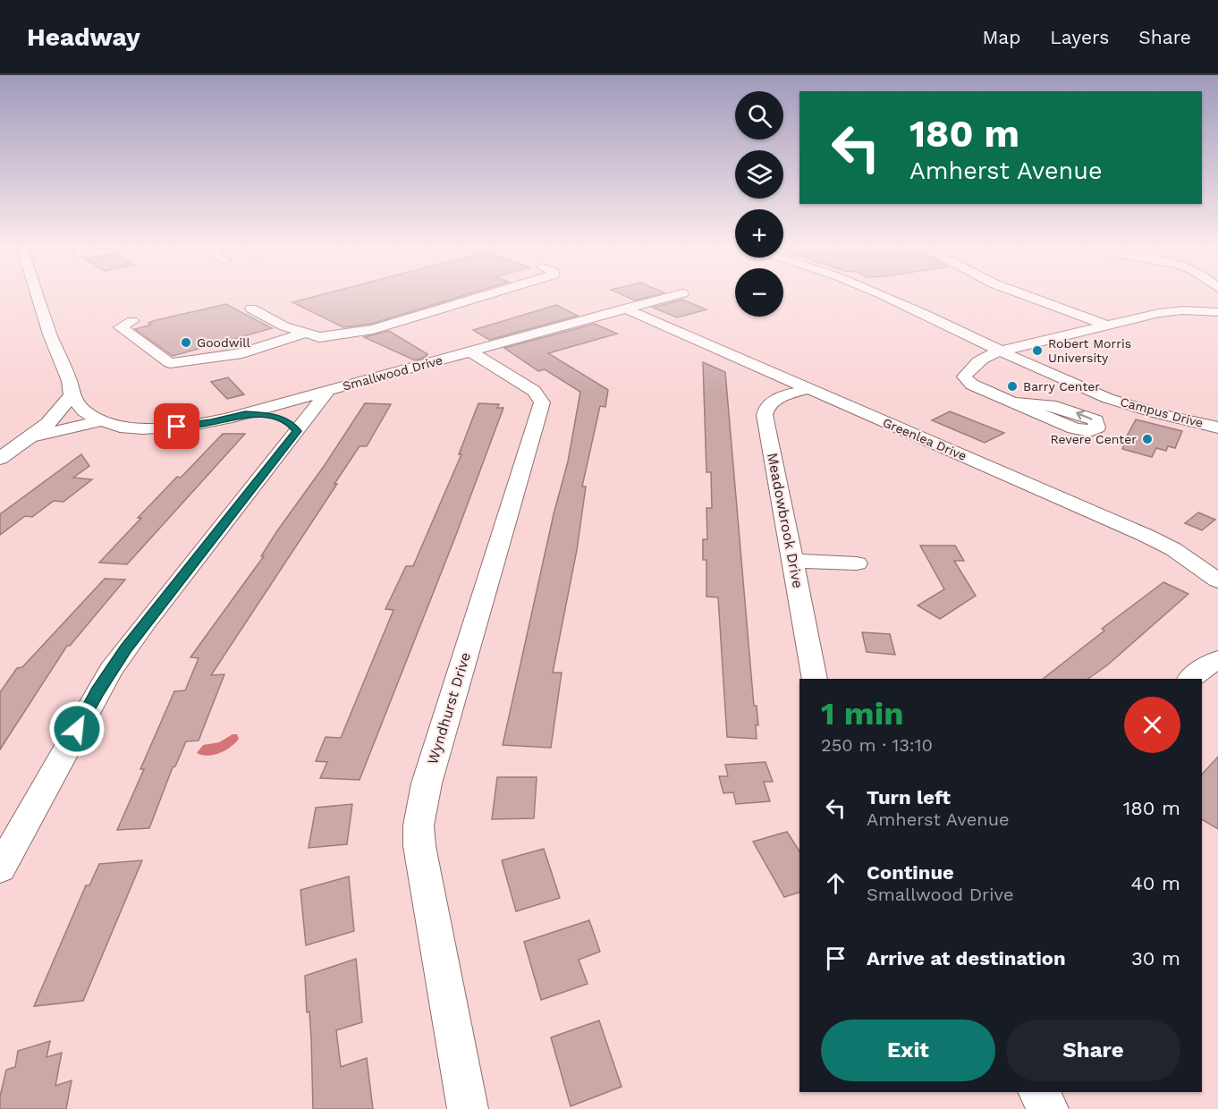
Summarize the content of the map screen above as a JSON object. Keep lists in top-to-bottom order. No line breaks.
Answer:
{"streets":{"street":["Smallwood Drive","Campus Drive","Greenlea Drive","Meadowbrook Drive","Wyndhurst Drive"]},"crossings":[["Smallwood Drive","Greenlea Drive"],["Smallwood Drive","Wyndhurst Drive"],["Greenlea Drive","Meadowbrook Drive"]],"places":["Goodwill","Robert Morris University","Barry Center","Revere Center"],"page":{"header":"Headway","nav":["Map","Layers","Share"],"map_buttons":["+","−"],"turn":["180 m","Amherst Avenue"],"heading":["1 min","250 m · 13:10"],"list":[{"name":"Turn left","note":"Amherst Avenue","value":"180 m"},{"name":"Continue","note":"Smallwood Drive","value":"40 m"},{"name":"Arrive at destination","value":"30 m"}],"buttons":["Exit","Share"]}}
